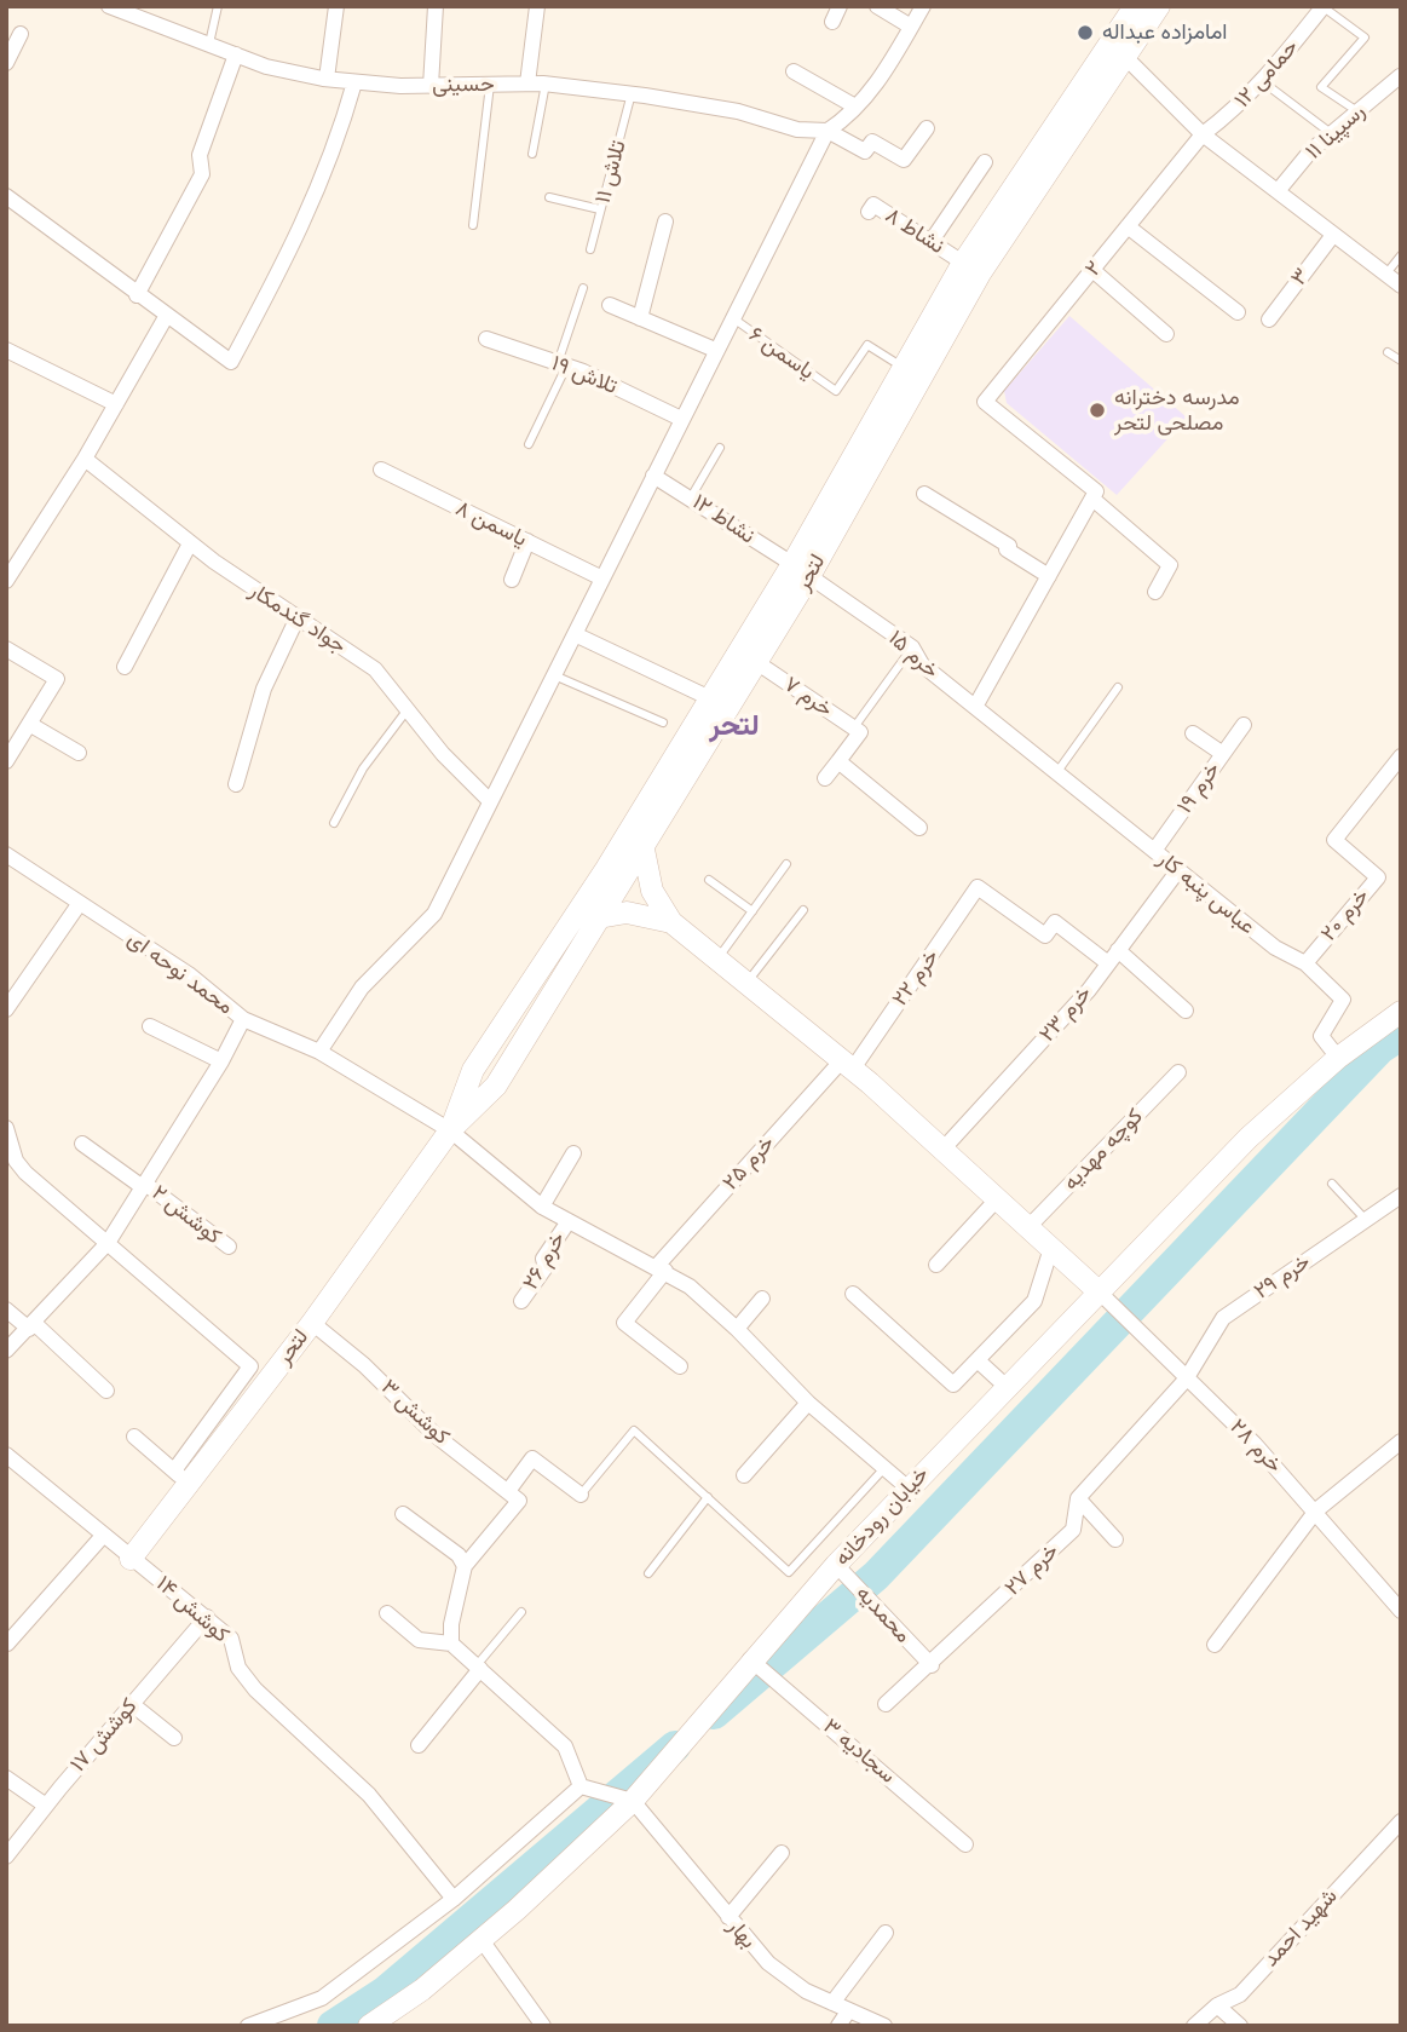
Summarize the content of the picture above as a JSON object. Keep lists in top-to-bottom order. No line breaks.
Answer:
{"streets":{"street":["حمامی ۱۲","حسینی","رسپینا ۱۱","نشاط ۸","۲","۳","تلاش ۱۹","نشاط ۱۲","یاسمن ۸","لتحر","جواد گندمکار","خرم ۱۵","خرم ۷","خرم ۱۹","عباس پنبه کار","خرم ۲۰","محمد نوحه ای","خرم ۲۲","خرم ۲۳","کوچه مهدیه","خرم ۲۵","کوشش ۲","خرم ۲۶","خرم ۲۹","کوشش ۳","خرم ۲۸","خیابان رودخانه","خرم ۲۷","کوشش ۱۴","محمدیه","کوشش ۱۷","سجادیه ۳","شهید احمد","بهار"],"lane":["تلاش ۱۱","یاسمن ۶"]},"crossings":[["حمامی ۱۲","۲"],["حسینی","تلاش ۱۱"],["نشاط ۸","لتحر"],["یاسمن ۶","لتحر"],["نشاط ۱۲","لتحر"],["نشاط ۱۲","خرم ۱۵"],["لتحر","خرم ۱۵"],["لتحر","خرم ۷"],["لتحر","محمد نوحه ای"],["لتحر","کوشش ۳"],["لتحر","کوشش ۱۴"],["خرم ۱۵","عباس پنبه کار"],["خرم ۱۹","عباس پنبه کار"],["عباس پنبه کار","خرم ۲۰"],["عباس پنبه کار","خرم ۲۳"],["عباس پنبه کار","خیابان رودخانه"],["محمد نوحه ای","خرم ۲۵"],["محمد نوحه ای","خرم ۲۶"],["محمد نوحه ای","خیابان رودخانه"],["خرم ۲۲","خرم ۲۳"],["خرم ۲۲","خرم ۲۵"],["خرم ۲۹","خرم ۲۸"],["خرم ۲۹","خرم ۲۷"],["خرم ۲۸","خیابان رودخانه"],["خرم ۲۸","خرم ۲۷"],["خیابان رودخانه","محمدیه"],["خیابان رودخانه","سجادیه ۳"],["خیابان رودخانه","بهار"],["خرم ۲۷","محمدیه"],["کوشش ۱۴","کوشش ۱۷"]],"districts":["لتحر"],"places":["امامزاده عبداله","مدرسه دخترانه مصلحی لتحر"]}
